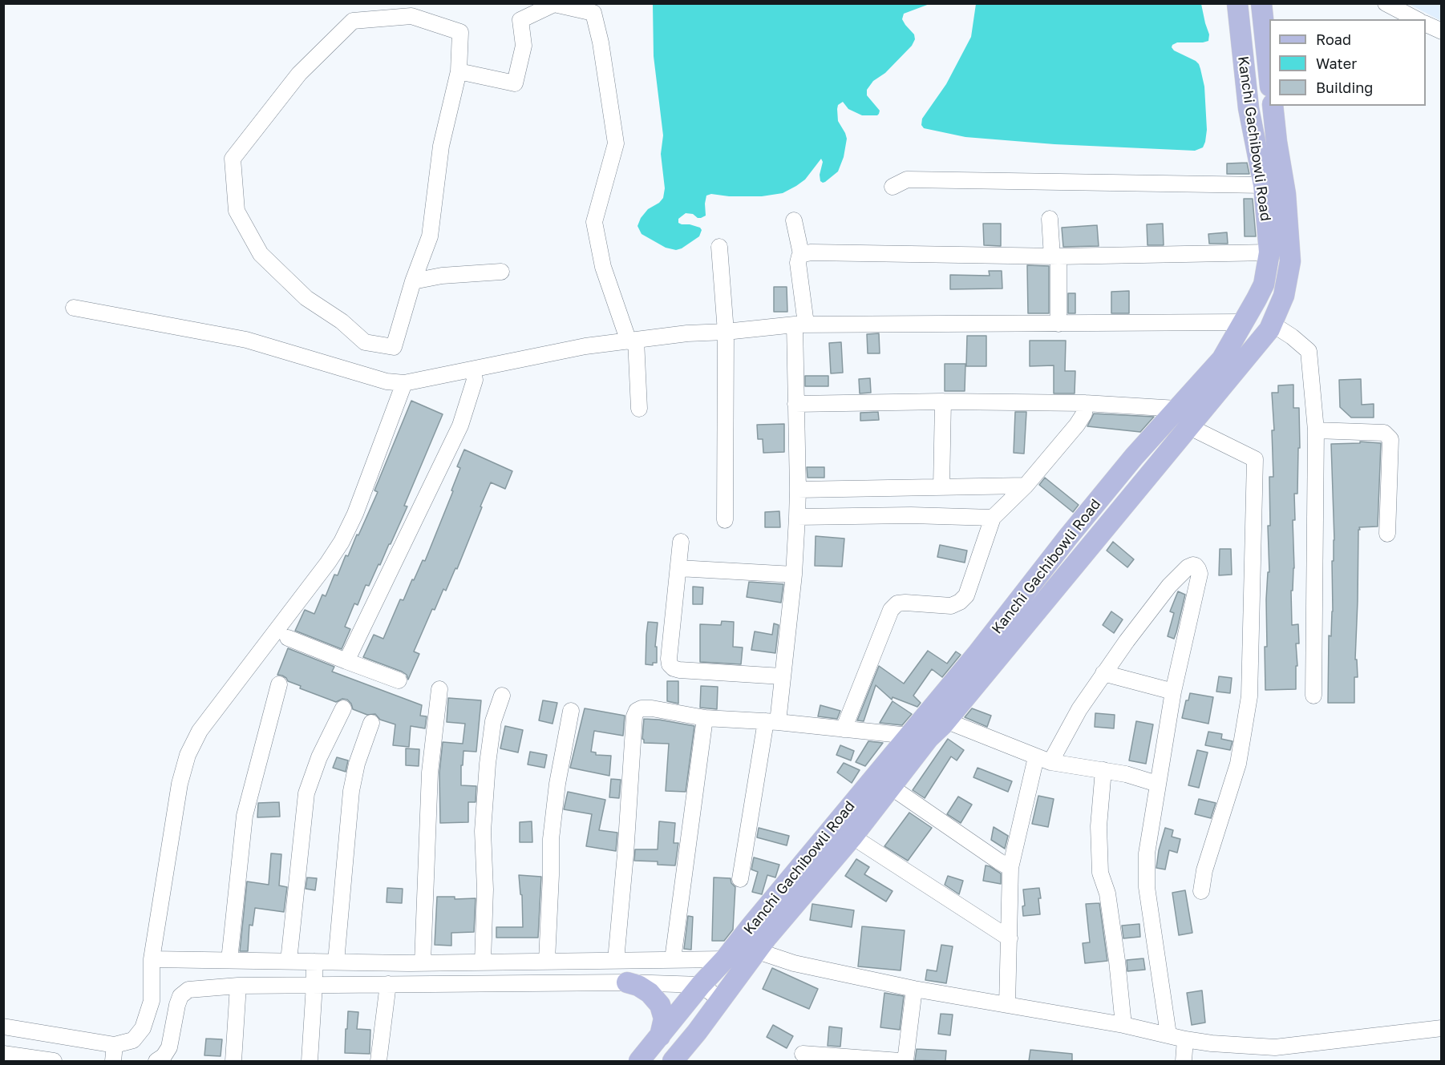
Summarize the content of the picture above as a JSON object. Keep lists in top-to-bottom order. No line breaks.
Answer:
{"streets":{"main road":["Kanchi Gachibowli Road"]},"legend":["Road","Water","Building"]}
